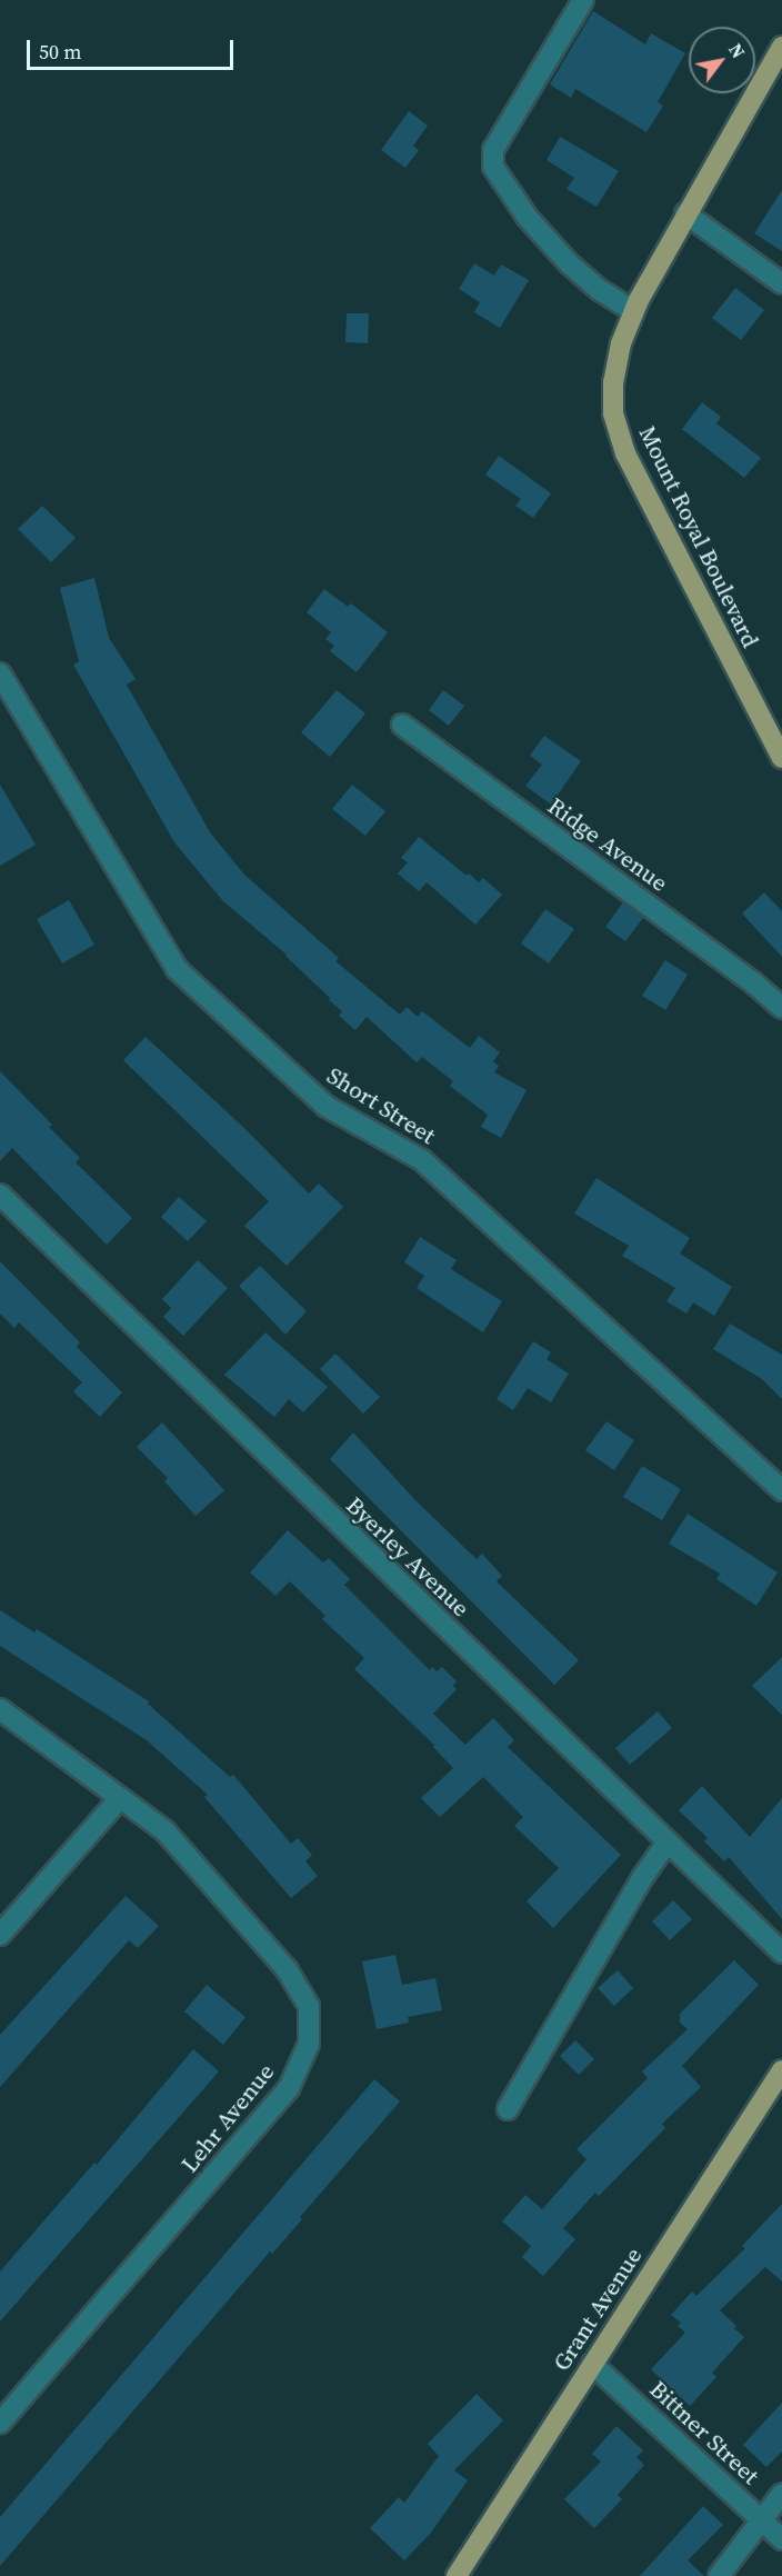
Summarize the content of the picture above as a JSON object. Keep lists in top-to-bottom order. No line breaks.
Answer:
{"streets":{"main road":["Mount Royal Boulevard","Grant Avenue"],"street":["Ridge Avenue","Short Street","Byerley Avenue","Lehr Avenue","Bittner Street"]},"crossings":[["Grant Avenue","Bittner Street"]],"scale_bar":"50 m","north":"top right"}
